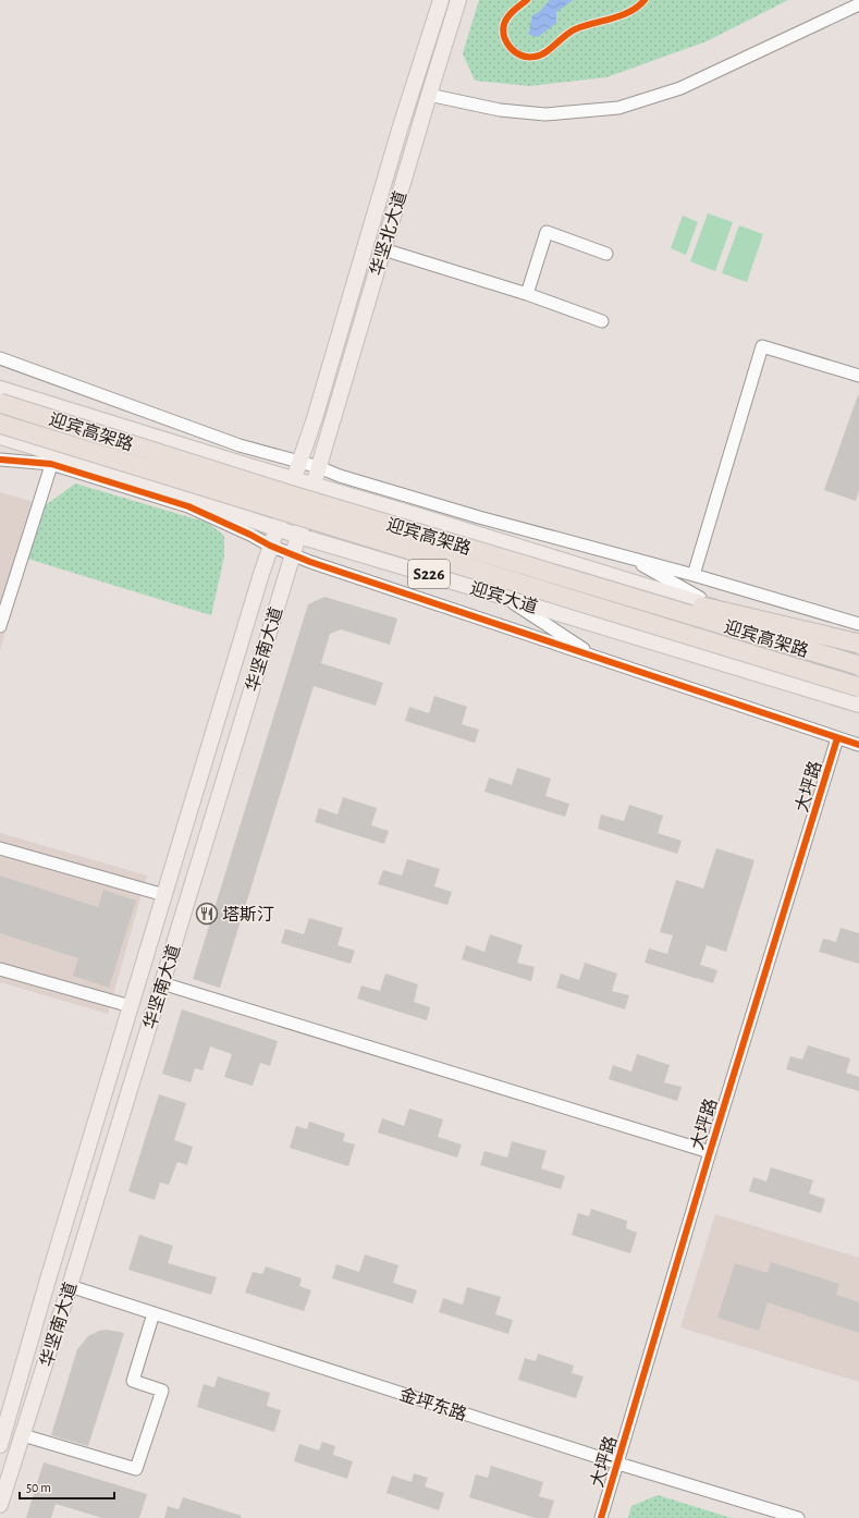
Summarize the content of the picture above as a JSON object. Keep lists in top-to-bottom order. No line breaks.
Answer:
{"streets":{"highway":["迎宾高架路"],"main road":["华坚北大道","S226","迎宾大道","华坚南大道"],"street":["大坪路","金坪东路"]},"crossings":[["华坚北大道","华坚南大道"],["迎宾大道","华坚南大道"],["华坚南大道","金坪东路"],["大坪路","金坪东路"]],"places":{"restaurant":["塔斯汀"]},"scale_bar":"50 m"}
